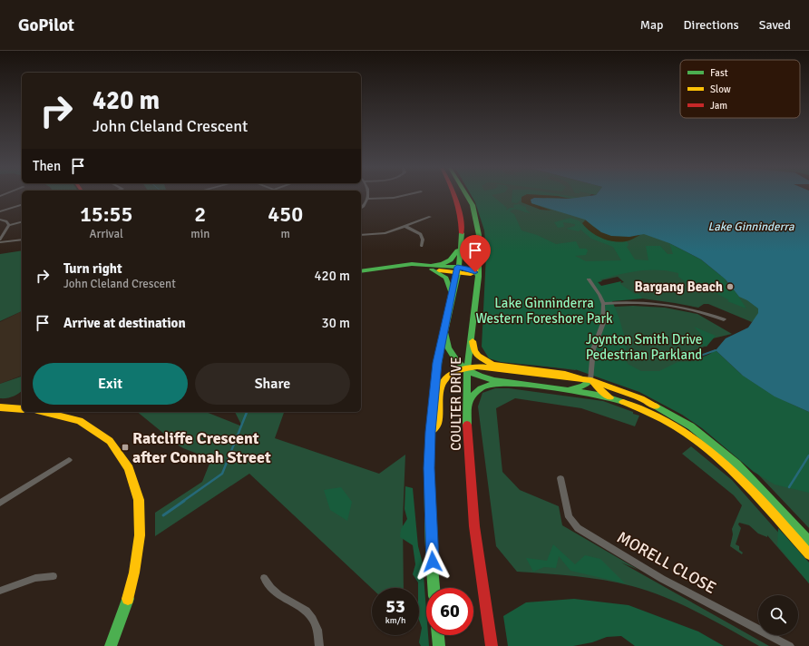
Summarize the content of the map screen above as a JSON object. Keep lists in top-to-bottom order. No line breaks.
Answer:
{"streets":{"main road":["COULTER DRIVE"],"street":["MORELL CLOSE"]},"water":["Lake Ginninderra"],"parks":["Lake Ginninderra Western Foreshore Park","Joynton Smith Drive Pedestrian Parkland"],"places":{"other":["Bargang Beach"],"transit":["Ratcliffe Crescent after Connah Street"]},"legend":["Fast","Slow","Jam"],"page":{"header":"GoPilot","nav":["Map","Directions","Saved"],"turn":["420 m","John Cleland Crescent"],"then":"Then","eta":["15:55","Arrival","2","min","450","m"],"list":[{"name":"Turn right","note":"John Cleland Crescent","value":"420 m"},{"name":"Arrive at destination","value":"30 m"}],"buttons":["Exit","Share"],"speed":"53 km/h","limit":"60"}}
